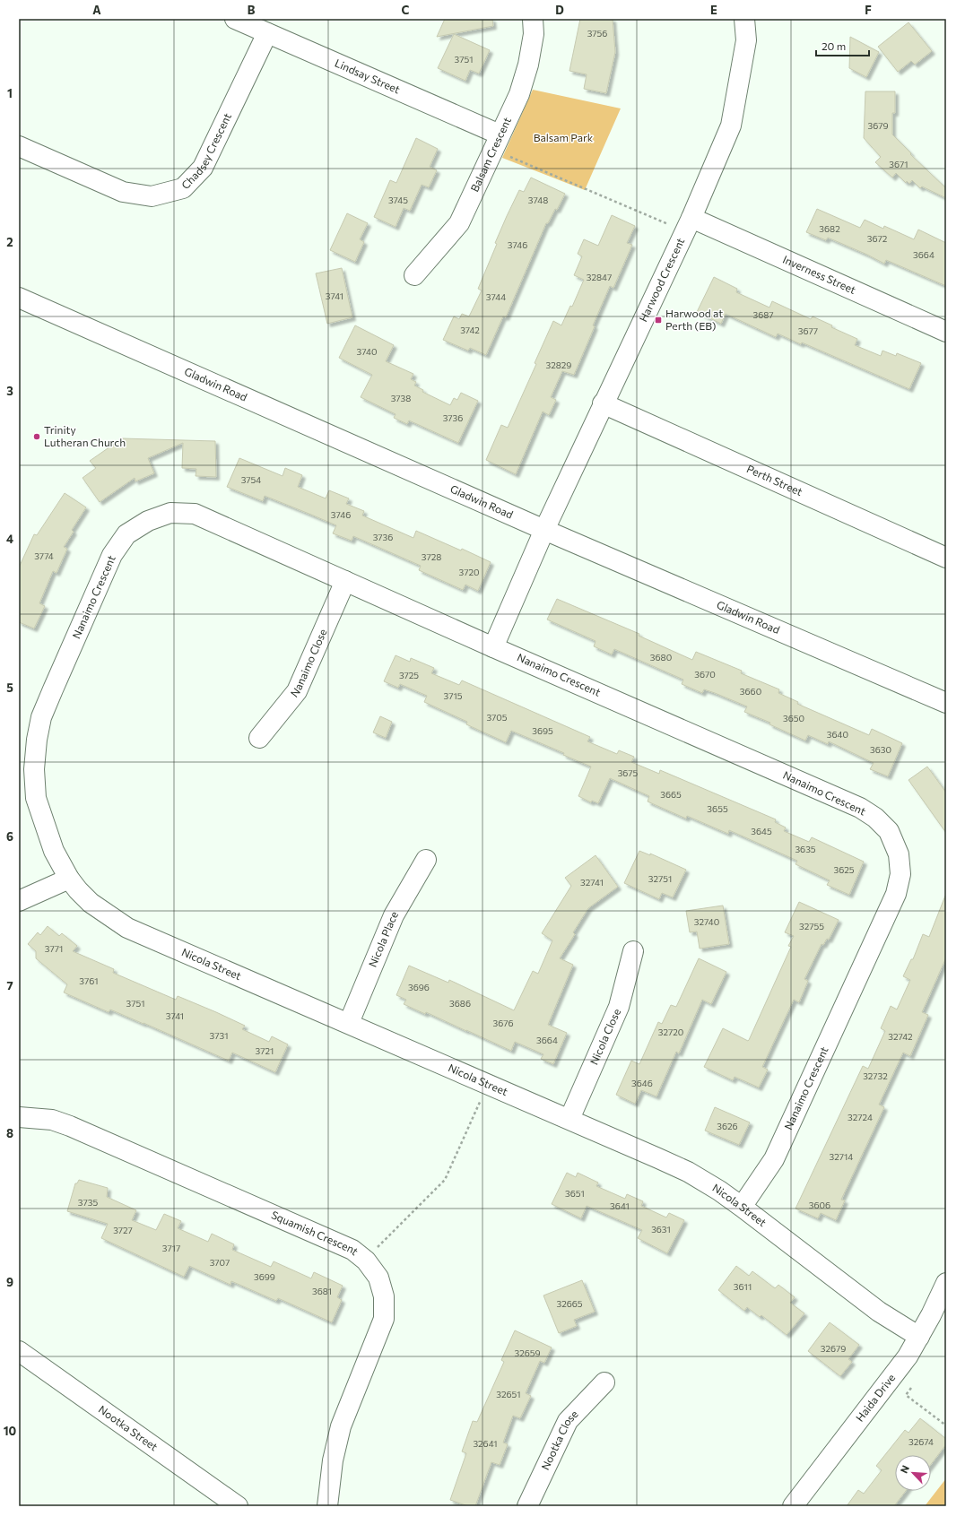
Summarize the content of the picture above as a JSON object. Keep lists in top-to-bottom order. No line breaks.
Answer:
{"streets":{"street":["Lindsay Street","Chadsey Crescent","Balsam Crescent","Inverness Street","Harwood Crescent","Gladwin Road","Perth Street","Nanaimo Crescent","Nanaimo Close","Nicola Place","Nicola Street","Nicola Close","Squamish Crescent","Haida Drive","Nootka Street","Nootka Close"]},"crossings":[["Lindsay Street","Chadsey Crescent"],["Lindsay Street","Balsam Crescent"],["Inverness Street","Harwood Crescent"],["Harwood Crescent","Gladwin Road"],["Harwood Crescent","Perth Street"],["Nanaimo Crescent","Nanaimo Close"],["Nanaimo Crescent","Nicola Street"],["Nicola Place","Nicola Street"],["Nicola Street","Nicola Close"],["Nicola Street","Haida Drive"]],"parks":["Balsam Park"],"places":{"transit":["Harwood at Perth (EB)"],"other":["Trinity Lutheran Church"]},"house_numbers":["3756","3751","3679","3671","3745","3748","3682","3672","3746","3664","32847","3741","3744","3687","3742","3677","3740","32829","3738","3736","3754","3746","3736","3774","3728","3720","3680","3670","3725","3660","3715","3705","3650","3695","3640","3630","3675","3665","3655","3645","3635","3625","32751","32741","32740","32755","3771","3761","3696","3751","3686","3741","3676","32720","3731","32742","3664","3721","32732","3646","32724","3626","32714","3651","3735","3606","3641","3631","3727","3717","3707","3699","3611","3681","32665","32679","32659","32651","32674","32641"],"scale_bar":"20 m","north":"top left","grid":{"columns":["A","B","C","D","E","F"],"rows":["1","2","3","4","5","6","7","8","9","10"]}}
